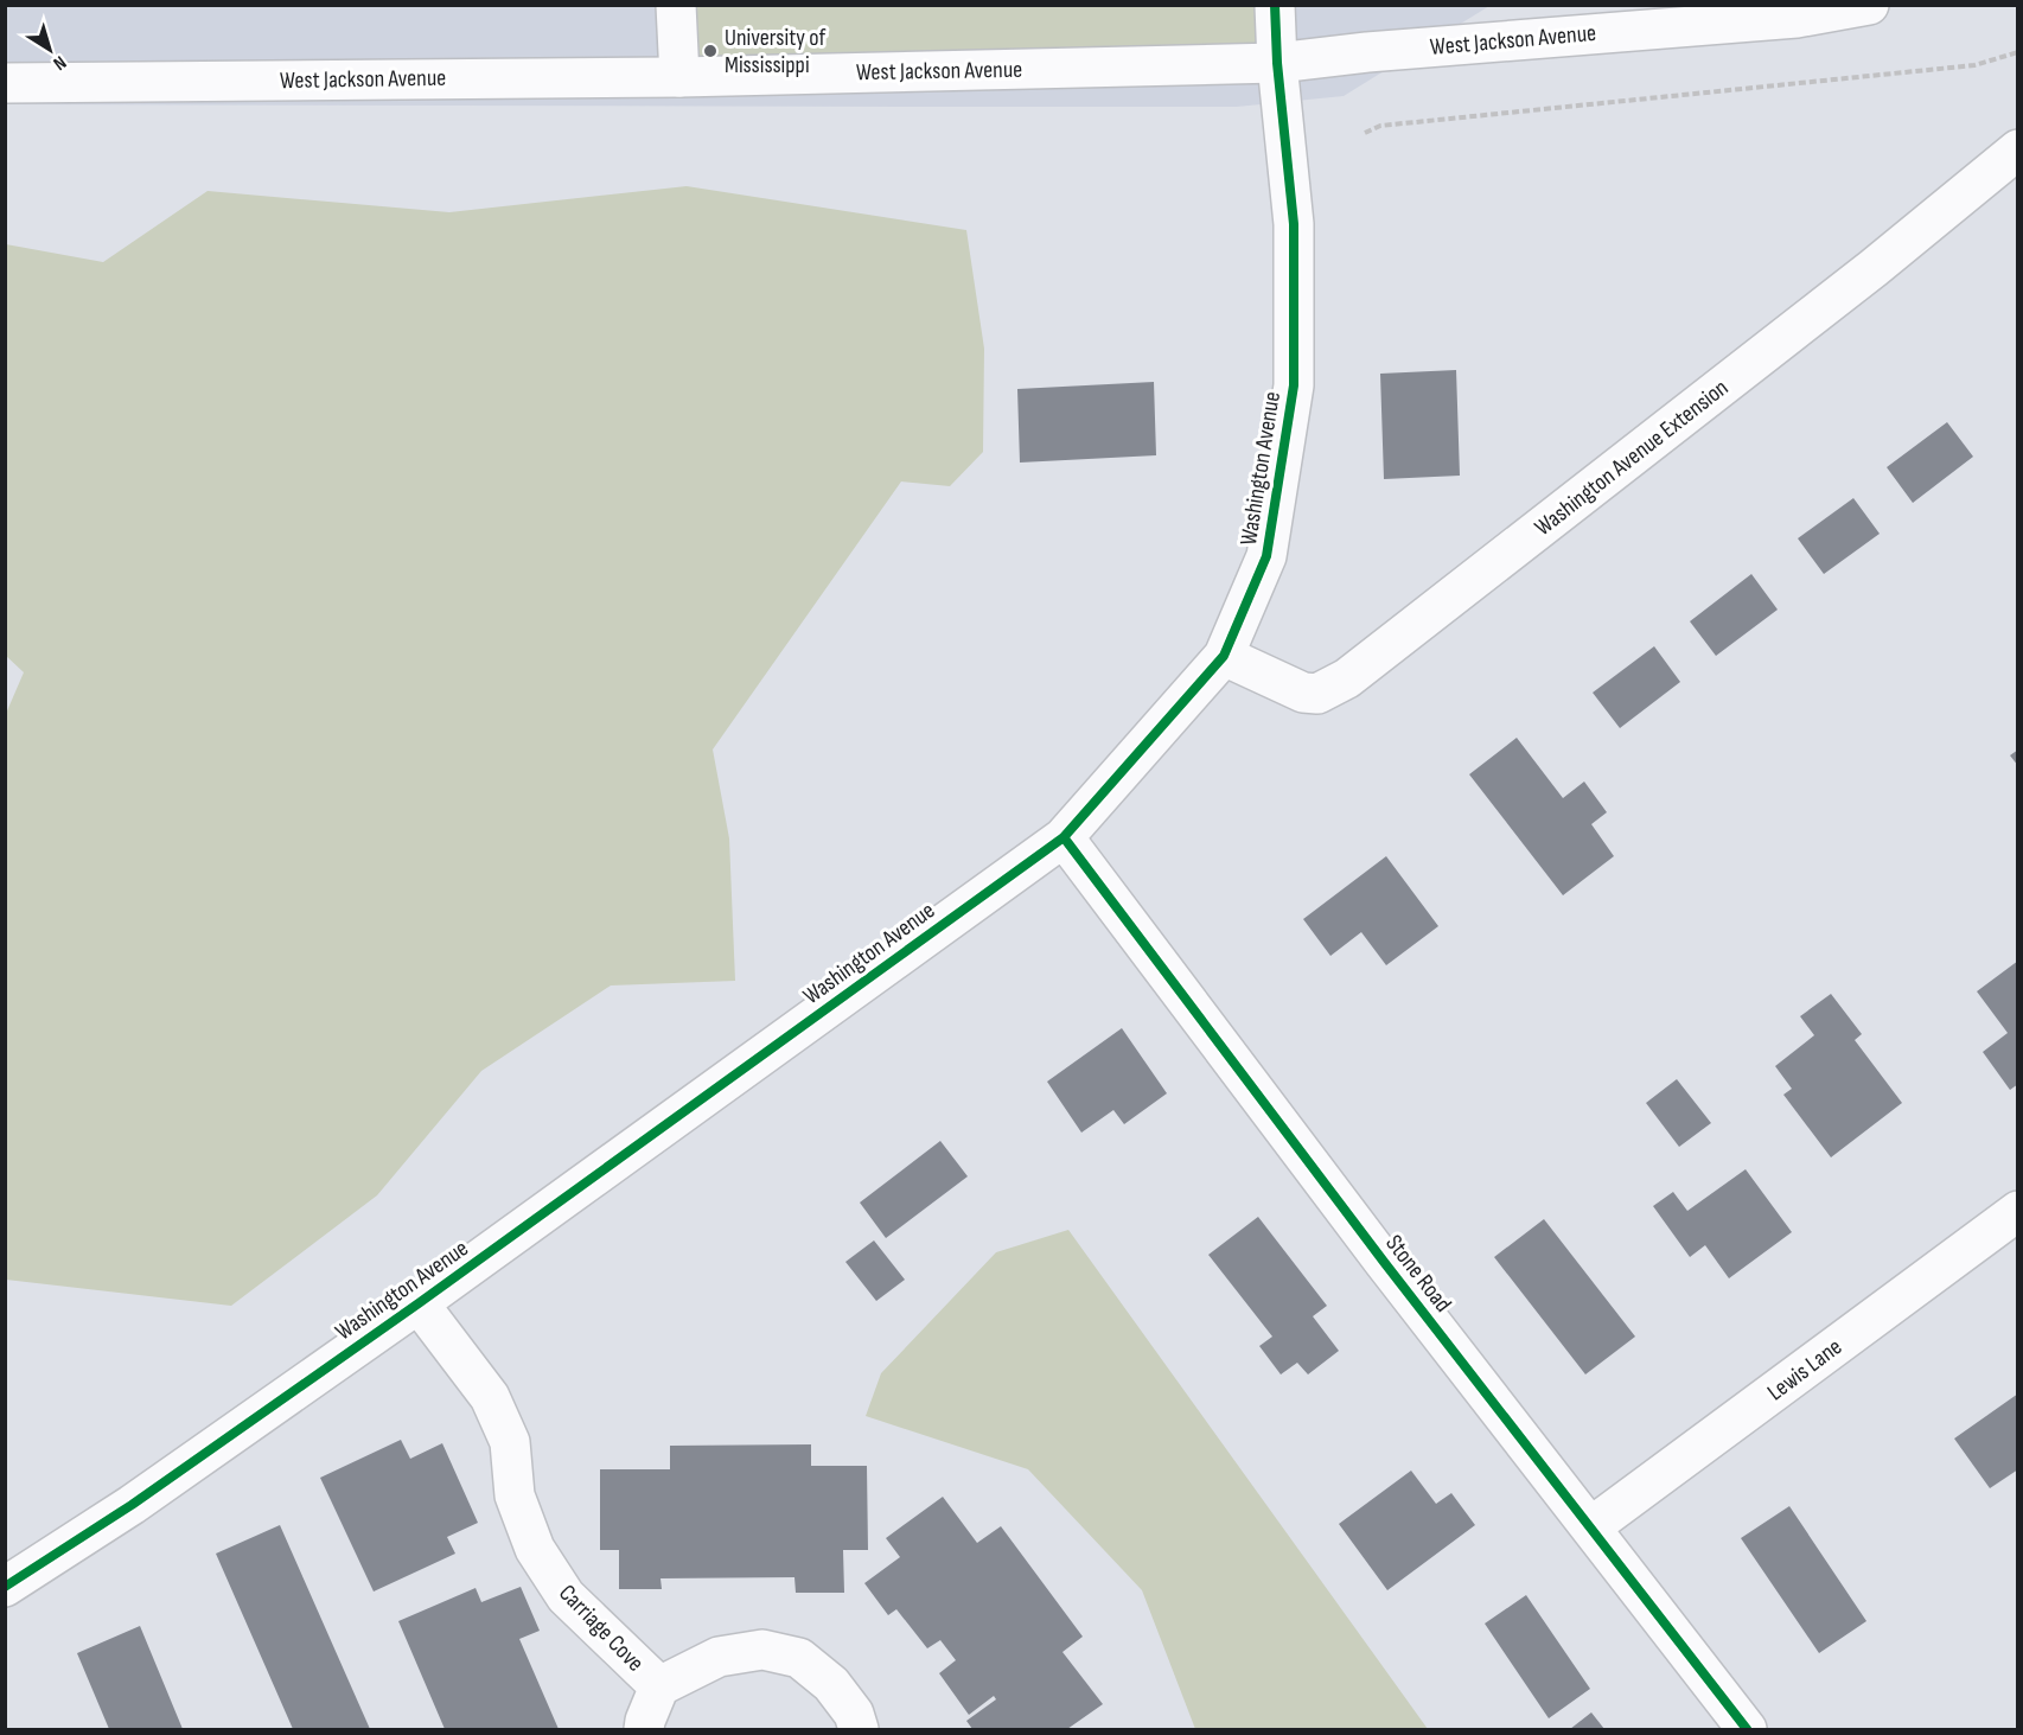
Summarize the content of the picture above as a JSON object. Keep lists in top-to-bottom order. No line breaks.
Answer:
{"streets":{"street":["West Jackson Avenue","Washington Avenue Extension","Washington Avenue","Stone Road","Lewis Lane","Carriage Cove"]},"crossings":[["West Jackson Avenue","Washington Avenue"],["Washington Avenue Extension","Washington Avenue"],["Washington Avenue","Stone Road"],["Washington Avenue","Carriage Cove"],["Stone Road","Lewis Lane"]],"places":["University of Mississippi"],"north":"bottom right"}
